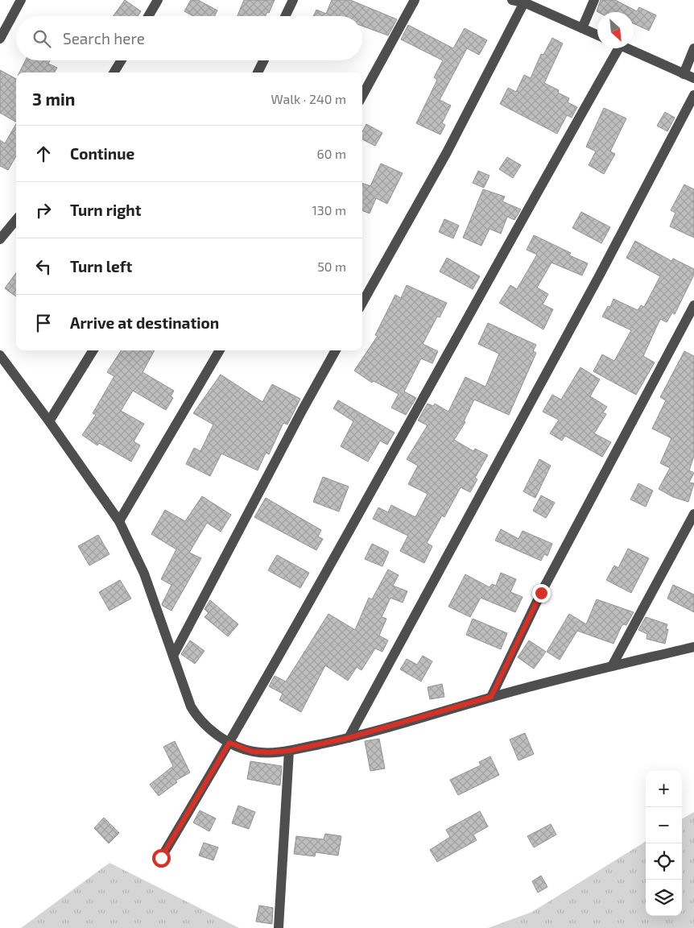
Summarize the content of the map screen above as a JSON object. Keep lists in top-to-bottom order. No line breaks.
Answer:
{"north":"bottom right","page":{"search":"Search here","heading":["3 min","Walk · 240 m"],"list":[["Continue","60 m"],["Turn right","130 m"],["Turn left","50 m"],"Arrive at destination"],"map_buttons":["+","−"]}}
